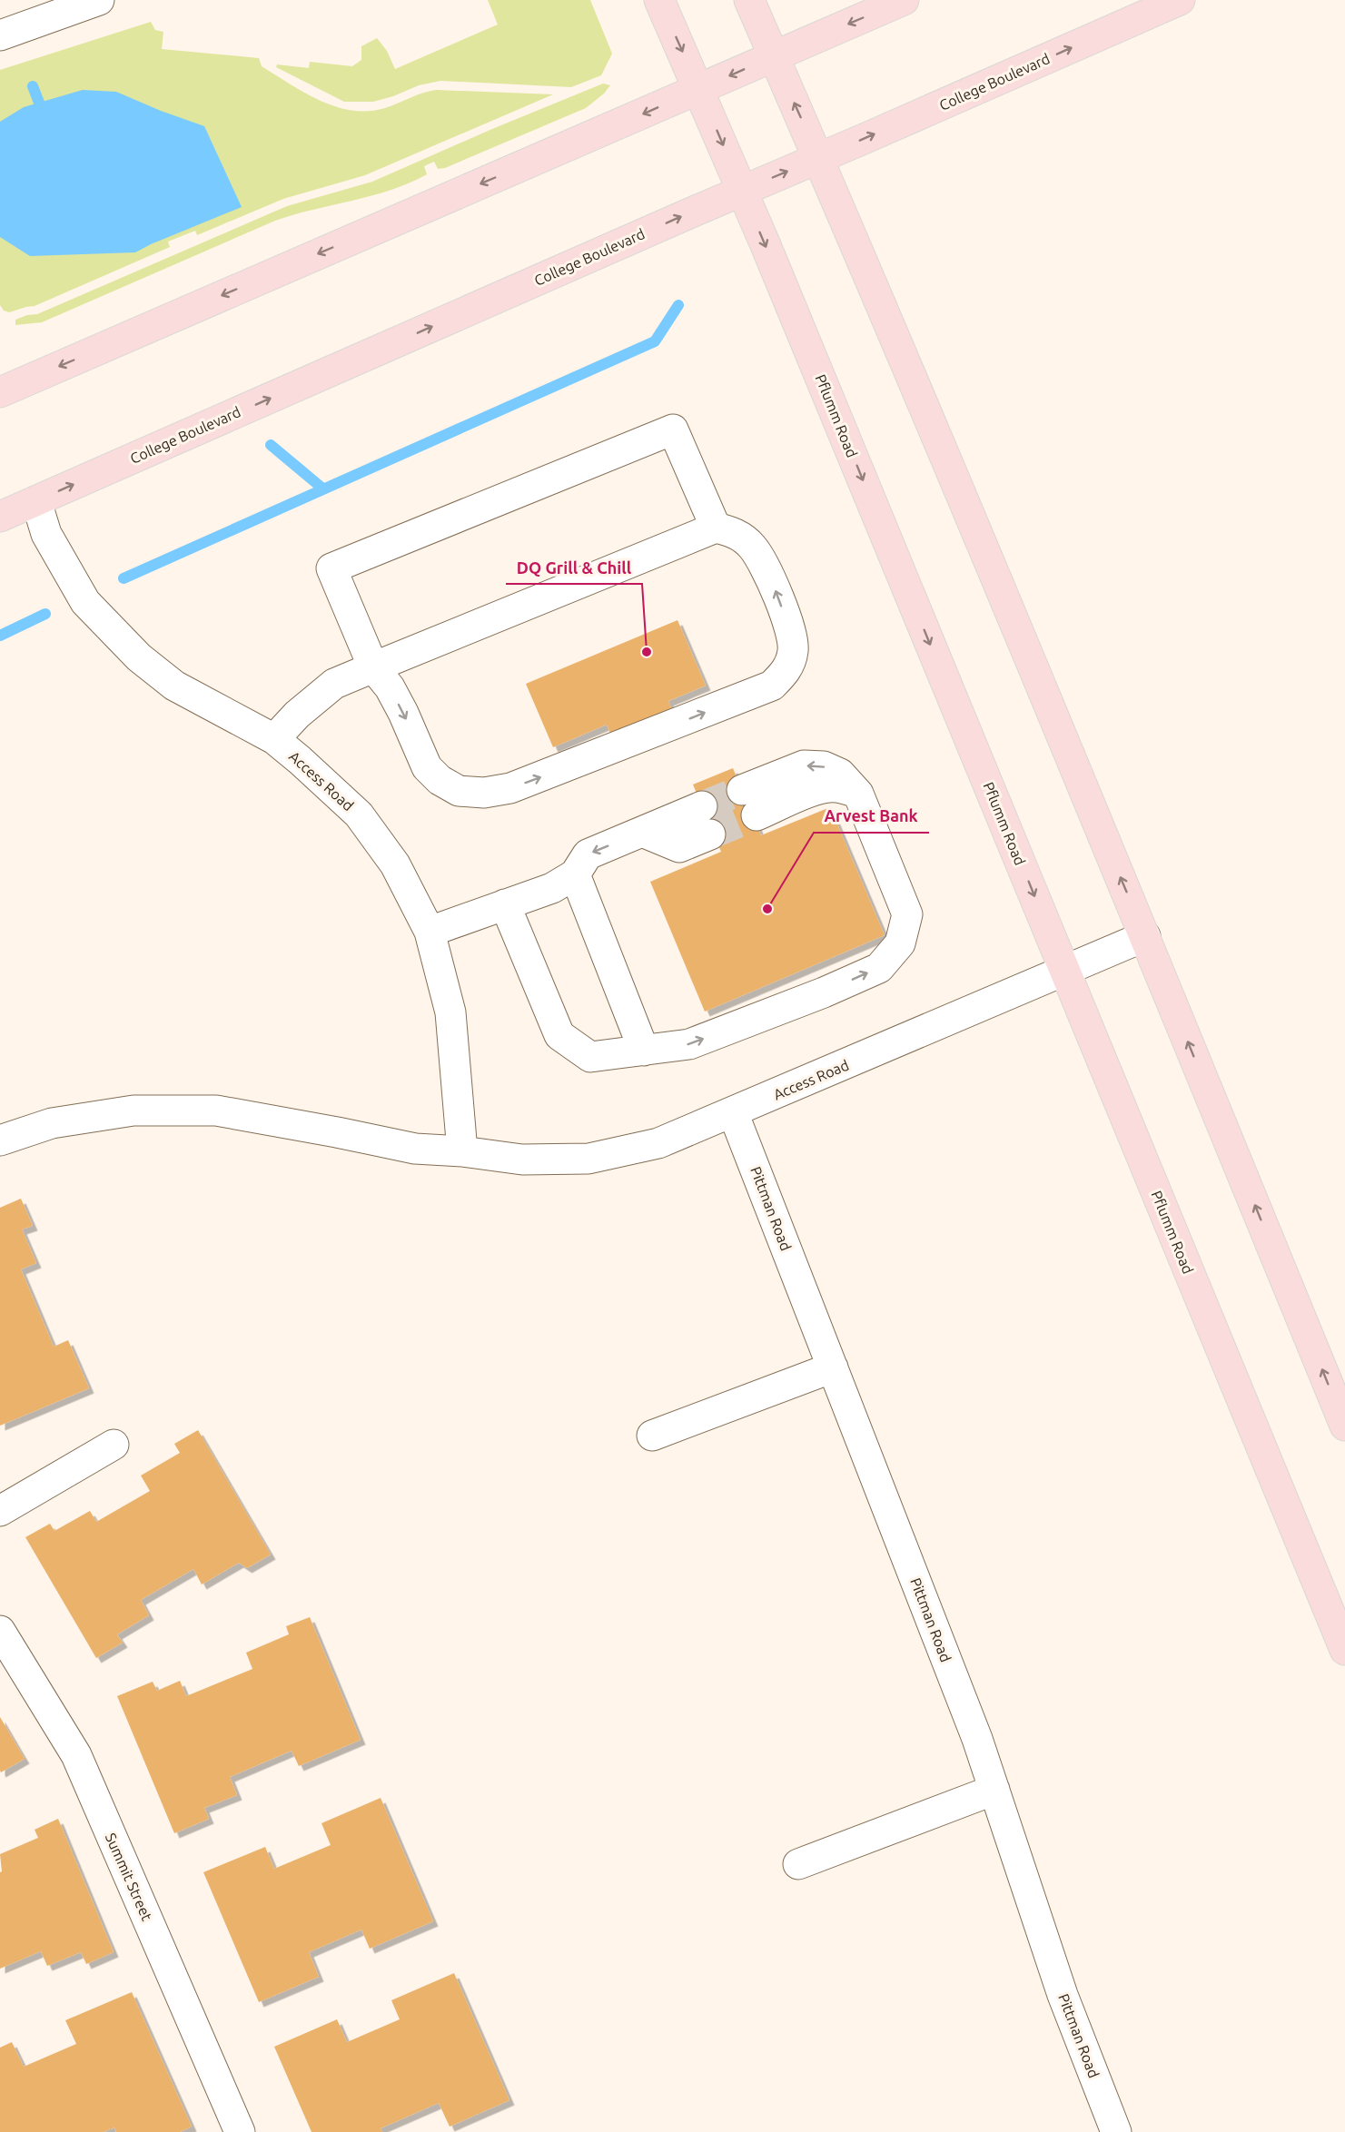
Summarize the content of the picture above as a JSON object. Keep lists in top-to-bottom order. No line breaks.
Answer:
{"streets":{"main road":["College Boulevard","Pflumm Road"],"street":["Access Road","Pittman Road","Summit Street"]},"crossings":[["College Boulevard","Pflumm Road"],["College Boulevard","Access Road"],["Pflumm Road","Access Road"],["Access Road","Pittman Road"]],"places":["DQ Grill & Chill","Arvest Bank"]}
